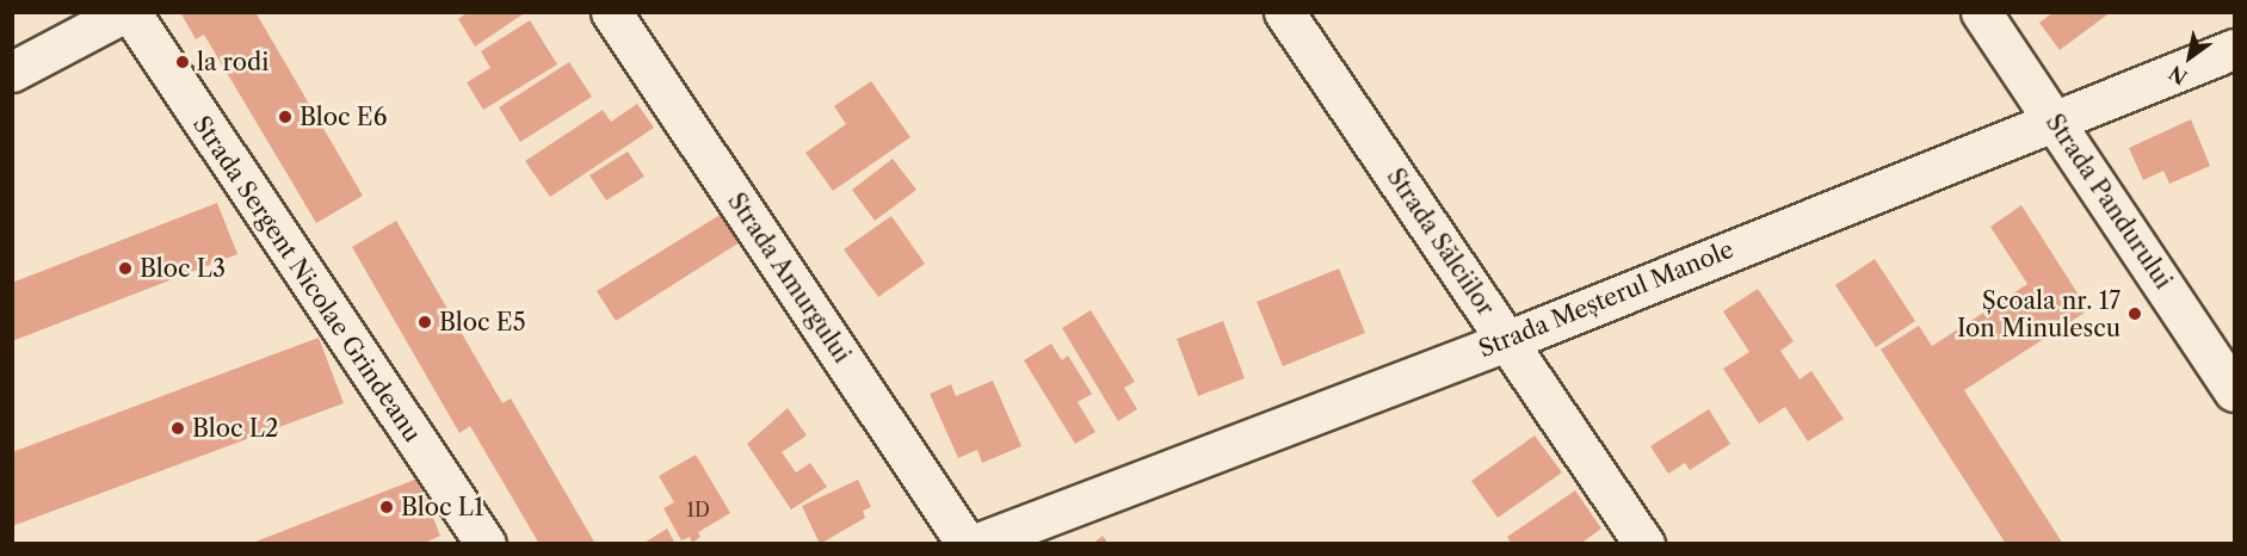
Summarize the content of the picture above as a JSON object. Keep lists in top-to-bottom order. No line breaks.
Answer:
{"streets":{"street":["Strada Pandurului","Strada Sălciilor","Strada Amurgului","Strada Sergent Nicolae Grindeanu","Strada Meșterul Manole"]},"crossings":[["Strada Pandurului","Strada Meșterul Manole"],["Strada Sălciilor","Strada Meșterul Manole"]],"places":["la rodi","Bloc E6","Bloc L3","Școala nr. 17 Ion Minulescu","Bloc E5","Bloc L2","Bloc L1"],"house_numbers":["1D"],"north":"bottom left"}
